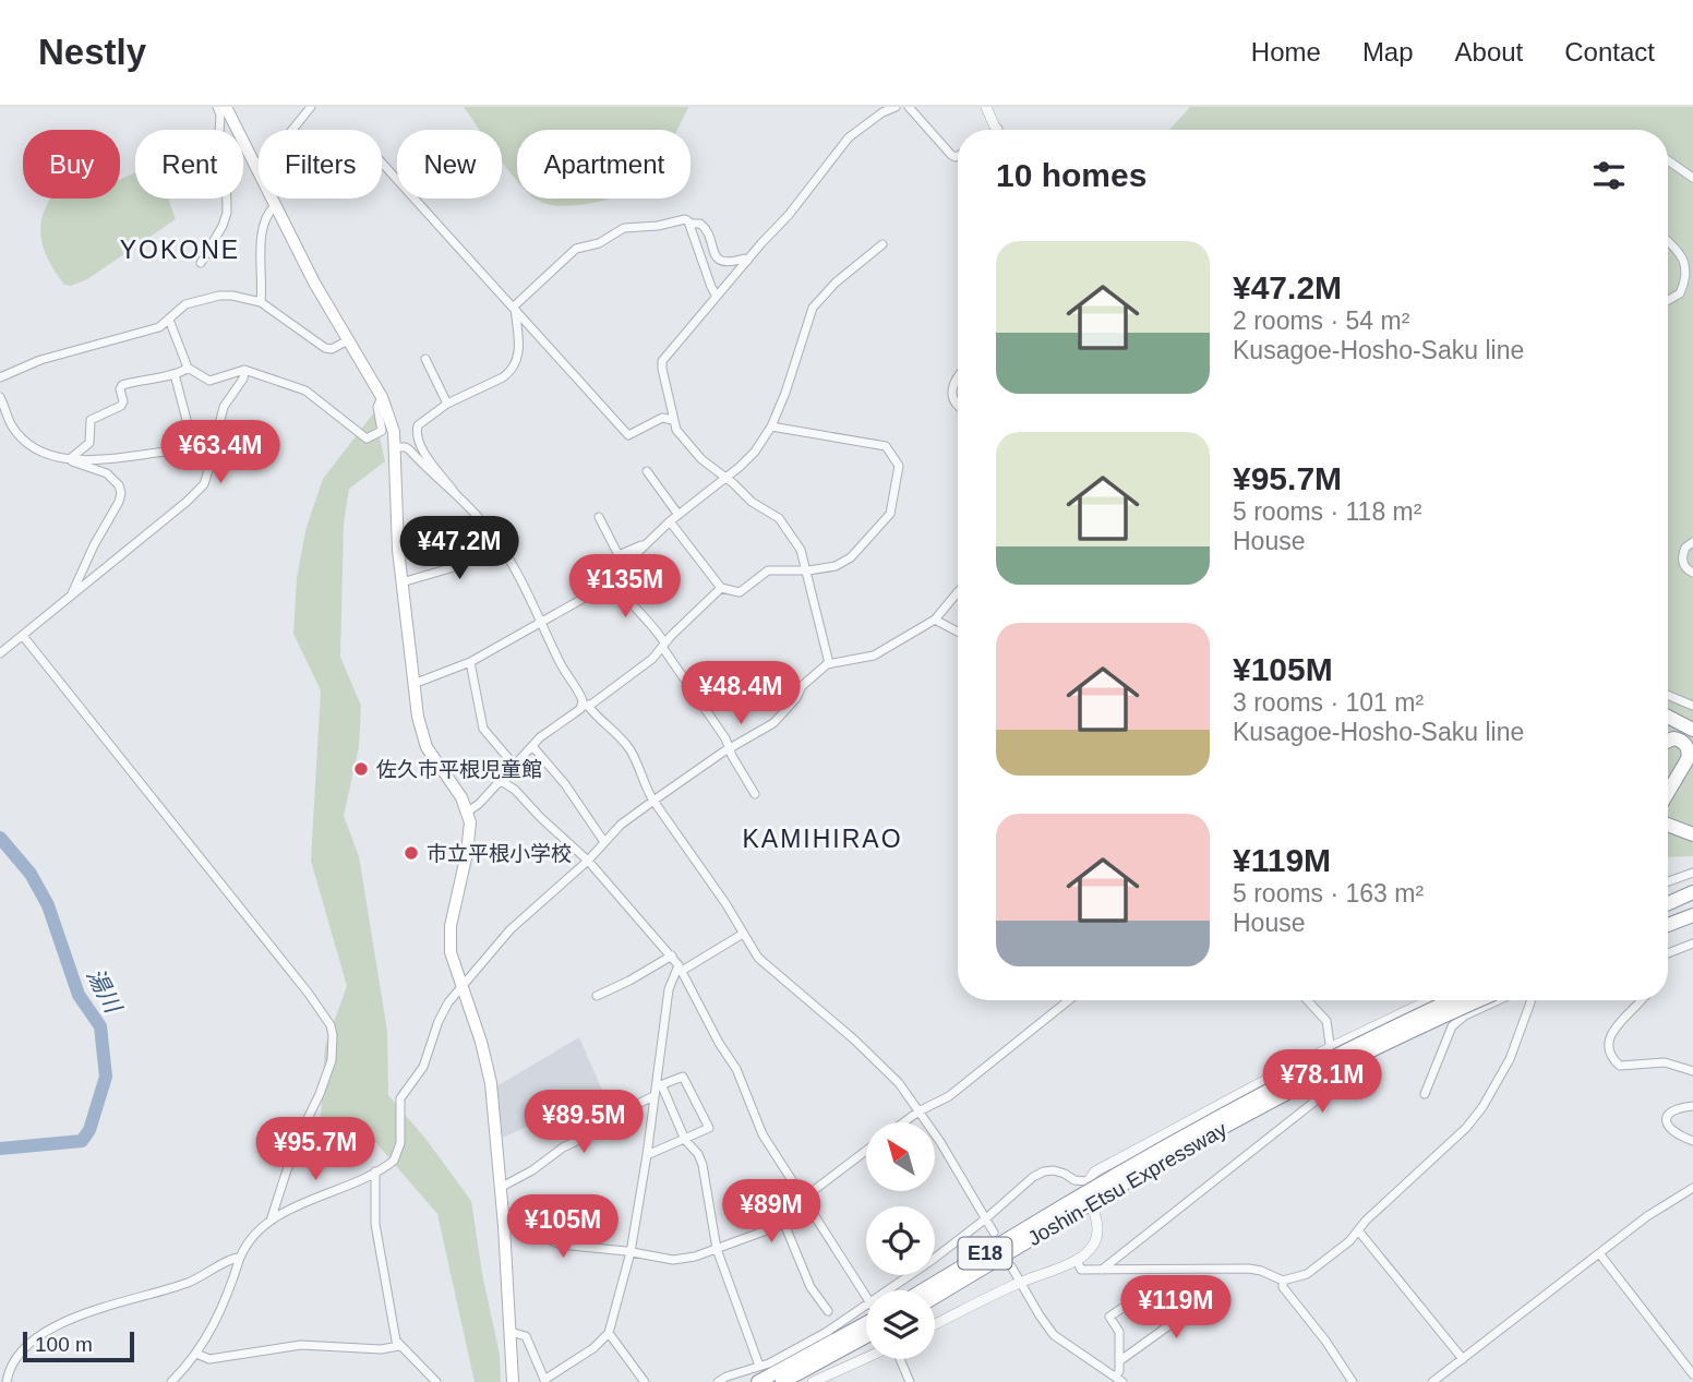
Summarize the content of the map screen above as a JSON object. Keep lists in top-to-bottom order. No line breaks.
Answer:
{"streets":{"highway":["Joshin-Etsu Expressway","E18"]},"districts":["YOKONE","KAMIHIRAO"],"water":["湯川"],"places":["佐久市平根児童館","市立平根小学校"],"scale_bar":"100 m","north":"top left","page":{"header":"Nestly","nav":["Home","Map","About","Contact"],"chip":["Buy","Rent","Filters","New","Apartment"],"heading":"10 homes","list":[{"name":"¥47.2M","note":"2 rooms · 54 m² · Kusagoe-Hosho-Saku line"},{"name":"¥95.7M","note":"5 rooms · 118 m² · House"},{"name":"¥105M","note":"3 rooms · 101 m² · Kusagoe-Hosho-Saku line"},{"name":"¥119M","note":"5 rooms · 163 m² · House"}],"price":["¥63.4M","¥47.2M","¥135M","¥48.4M","¥78.1M","¥89.5M","¥95.7M","¥89M","¥105M","¥119M"],"scale":"100 m"}}
